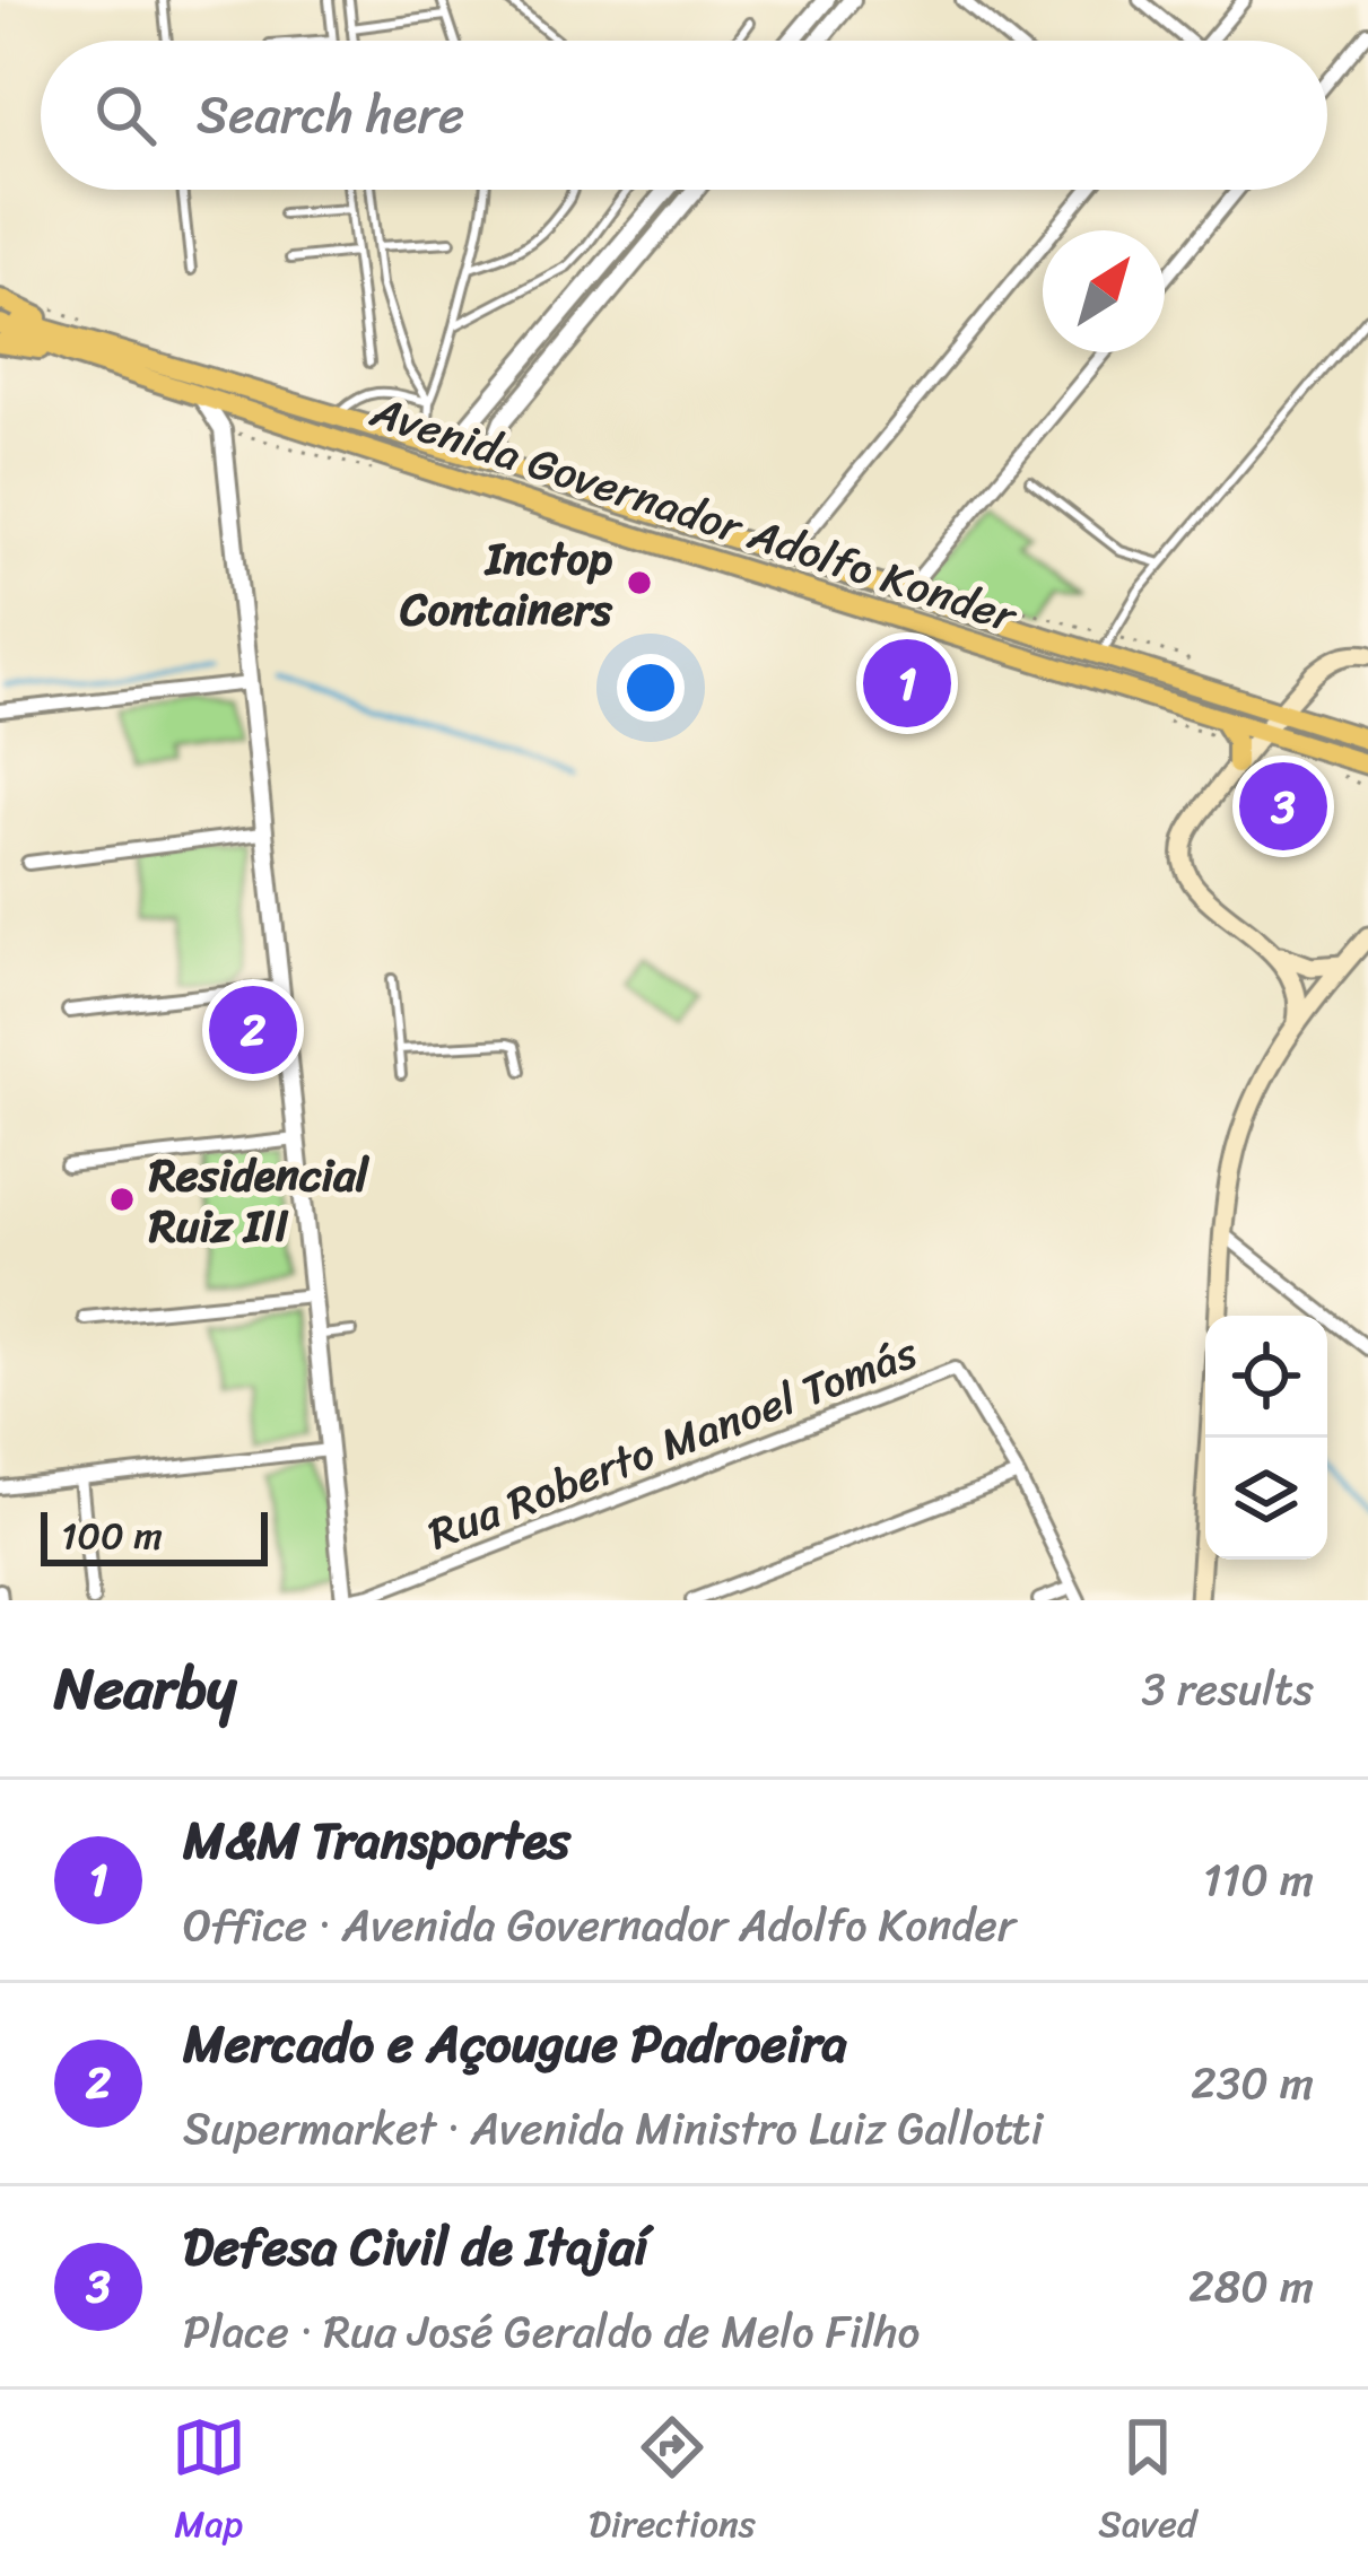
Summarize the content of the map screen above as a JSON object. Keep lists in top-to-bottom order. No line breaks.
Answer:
{"streets":{"main road":["Avenida Governador Adolfo Konder"],"street":["Rua Roberto Manoel Tomás"]},"places":["Inctop Containers","Residencial Ruiz III"],"scale_bar":"100 m","north":"top right","page":{"search":"Search here","pins":["1","3","2"],"scale":"100 m","heading":["Nearby","3 results"],"list":[{"mark":"1","name":"M&M Transportes","note":"Office · Avenida Governador Adolfo Konder","value":"110 m"},{"mark":"2","name":"Mercado e Açougue Padroeira","note":"Supermarket · Avenida Ministro Luiz Gallotti","value":"230 m"},{"mark":"3","name":"Defesa Civil de Itajaí","note":"Place · Rua José Geraldo de Melo Filho","value":"280 m"}],"nav":["Map","Directions","Saved"]}}
